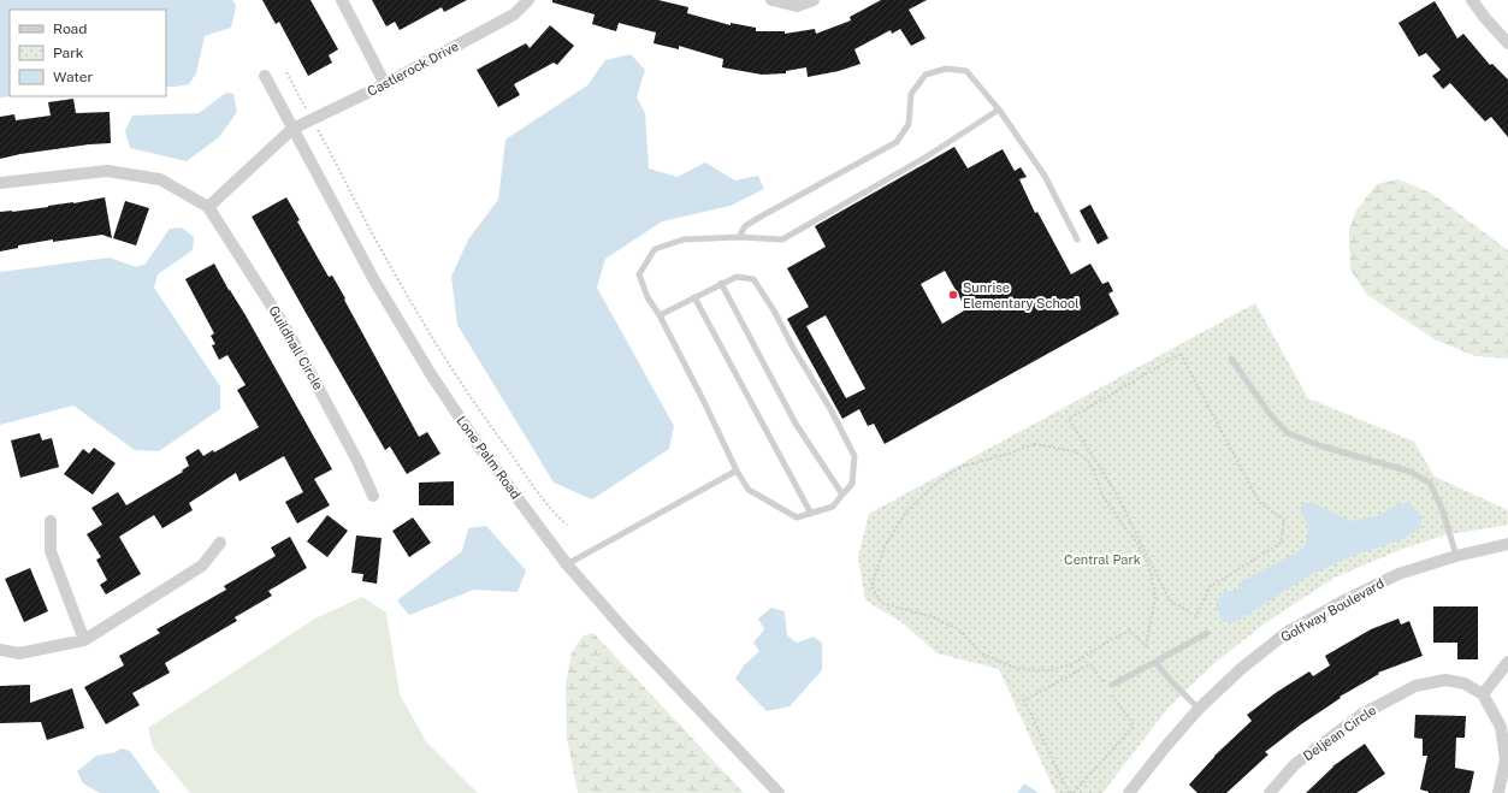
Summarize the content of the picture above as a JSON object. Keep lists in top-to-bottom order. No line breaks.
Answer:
{"streets":{"street":["Castlerock Drive","Guildhall Circle","Lone Palm Road","Golfway Boulevard","Deljean Circle"]},"crossings":[["Castlerock Drive","Lone Palm Road"]],"parks":["Central Park"],"places":["Sunrise Elementary School"],"legend":["Road","Park","Water"]}
